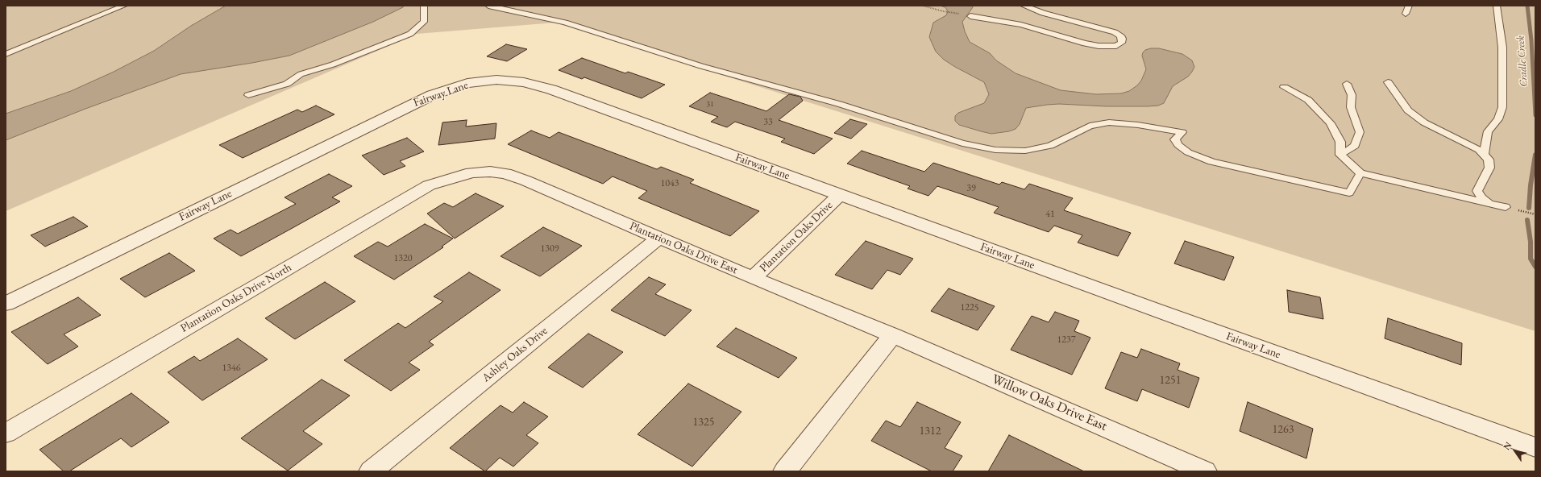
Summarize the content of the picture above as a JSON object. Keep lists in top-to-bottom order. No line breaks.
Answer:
{"streets":{"street":["Fairway Lane","Plantation Oaks Drive","Plantation Oaks Drive East","Plantation Oaks Drive North","Ashley Oaks Drive","Willow Oaks Drive East"]},"crossings":[["Fairway Lane","Plantation Oaks Drive"],["Plantation Oaks Drive","Plantation Oaks Drive East"],["Plantation Oaks Drive East","Plantation Oaks Drive North"],["Plantation Oaks Drive East","Ashley Oaks Drive"],["Plantation Oaks Drive East","Willow Oaks Drive East"]],"water":["Cradle Creek"],"house_numbers":["31","33","1043","39","41","1309","1320","1225","1237","1346","1251","1325","1263","1312"],"north":"top left"}
